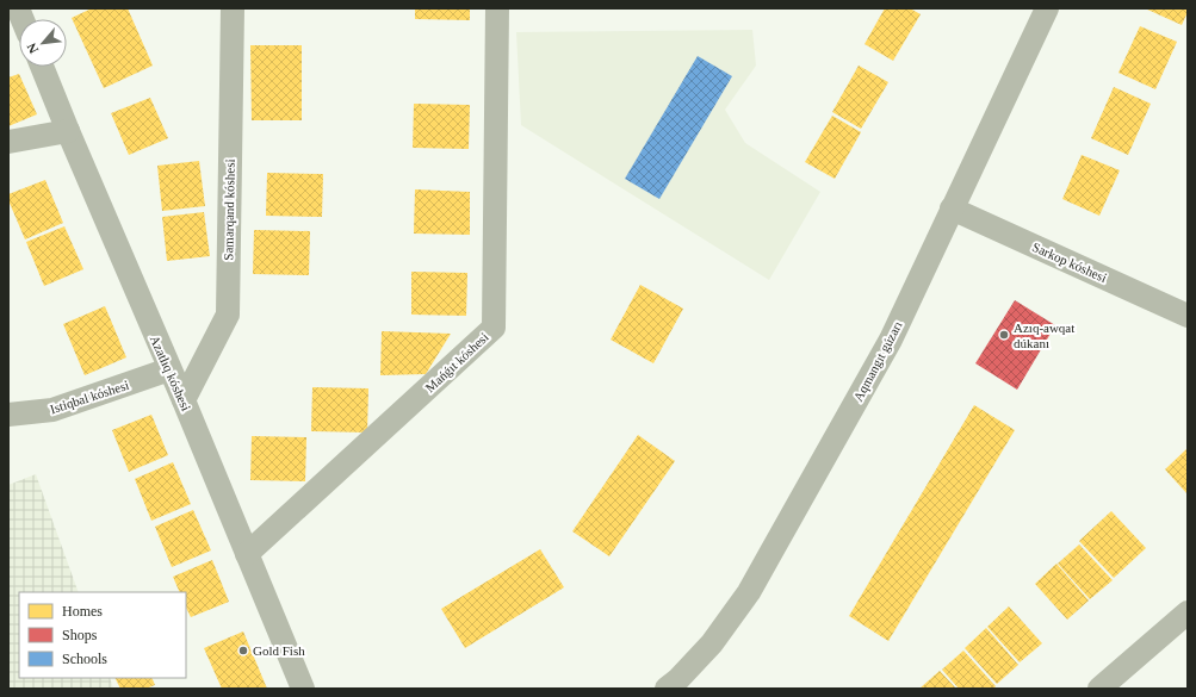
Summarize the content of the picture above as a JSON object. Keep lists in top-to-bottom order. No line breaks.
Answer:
{"streets":{"street":["Samarqand kóshesi","Sarkop kóshesi","Aqmangıt gúzarı","Mańǵıt kóshesi","Azatlıq kóshesi","Istiqbal kóshesi"]},"crossings":[["Samarqand kóshesi","Azatlıq kóshesi"],["Sarkop kóshesi","Aqmangıt gúzarı"],["Mańǵıt kóshesi","Azatlıq kóshesi"],["Azatlıq kóshesi","Istiqbal kóshesi"]],"places":["Azıq-awqat dúkanı","Gold Fish"],"legend":["Homes","Shops","Schools"],"north":"bottom left"}
